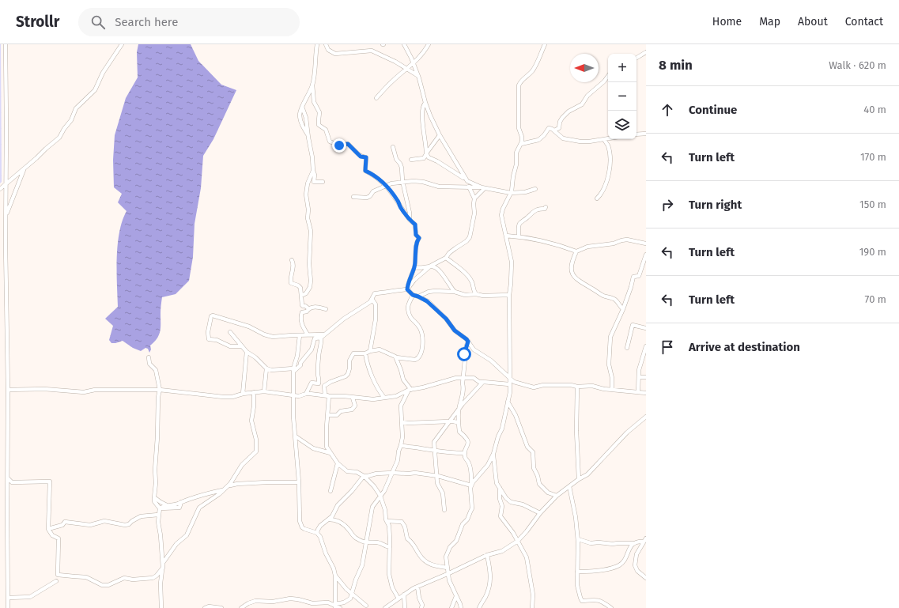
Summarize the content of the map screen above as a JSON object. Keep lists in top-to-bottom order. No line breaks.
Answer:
{"north":"left","page":{"header":"Strollr","search":"Search here","nav":["Home","Map","About","Contact"],"heading":["8 min","Walk · 620 m"],"map_buttons":["+","−"],"list":[["Continue","40 m"],["Turn left","170 m"],["Turn right","150 m"],["Turn left","190 m"],["Turn left","70 m"],"Arrive at destination"]}}
